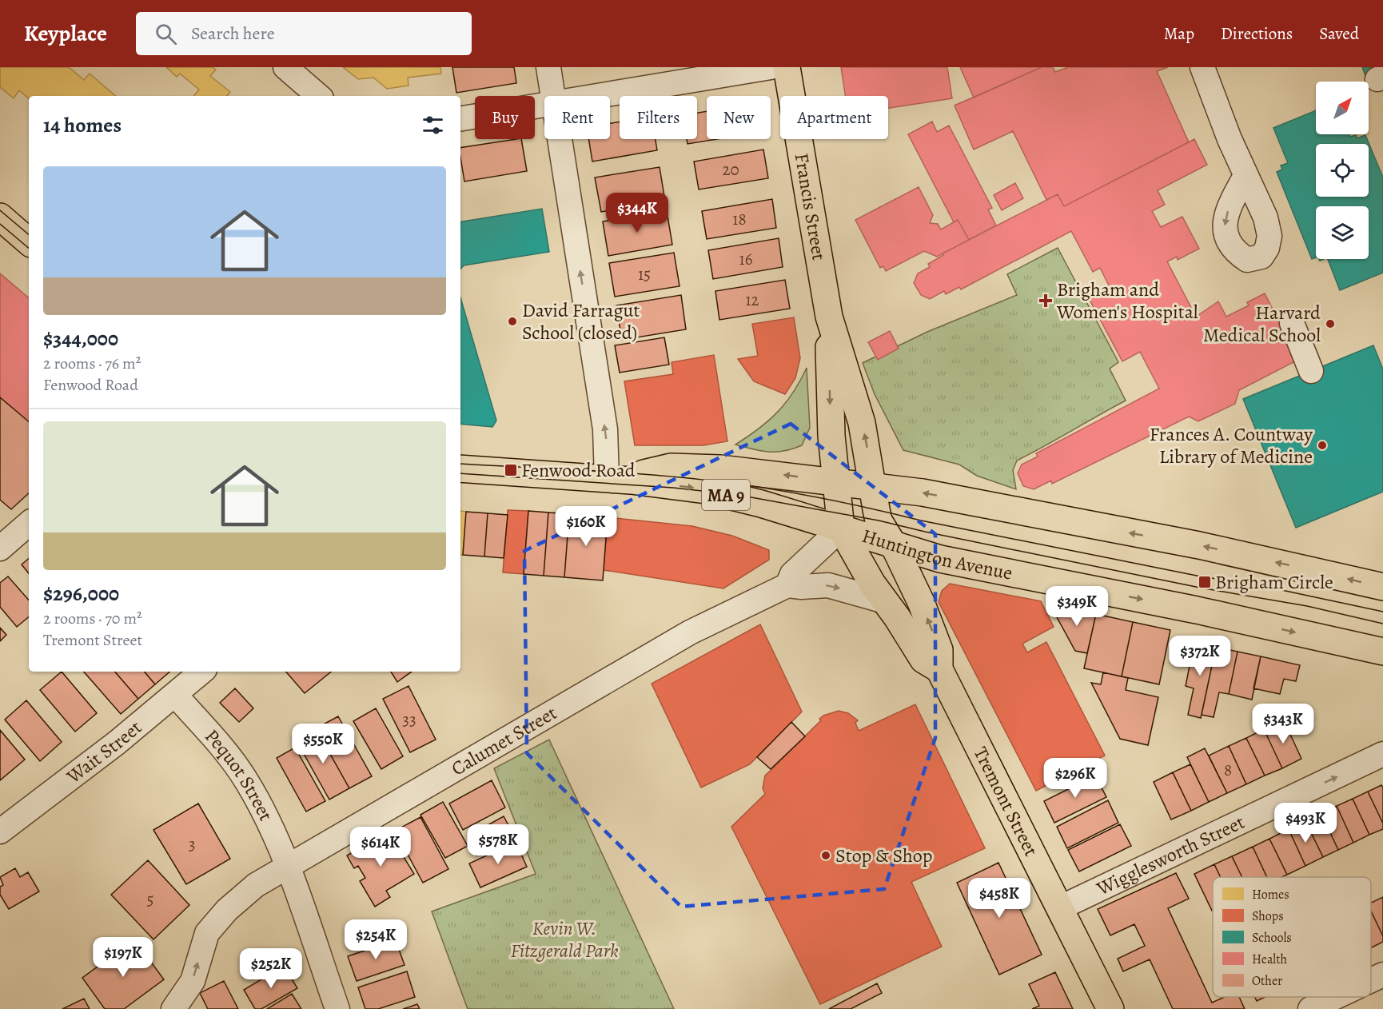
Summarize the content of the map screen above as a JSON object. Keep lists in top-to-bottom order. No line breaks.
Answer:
{"streets":{"main road":["Francis Street","MA 9","Huntington Avenue","Tremont Street"],"street":["Calumet Street","Wait Street","Pequot Street","Wigglesworth Street"]},"crossings":[["Francis Street","Huntington Avenue"],["Francis Street","Calumet Street"],["Francis Street","Tremont Street"],["Huntington Avenue","Calumet Street"],["Huntington Avenue","Tremont Street"],["Calumet Street","Pequot Street"],["Calumet Street","Tremont Street"],["Wait Street","Pequot Street"],["Tremont Street","Wigglesworth Street"]],"one_way":["Wigglesworth Street"],"parks":["Kevin W. Fitzgerald Park"],"places":{"health":["Brigham and Women's Hospital"],"other":["David Farragut School (closed)","Harvard Medical School","Frances A. Countway Library of Medicine","Stop & Shop"],"transit":["Fenwood Road","Brigham Circle"]},"house_numbers":["20","18","16","15","12","33","8","3","5"],"legend":["Homes","Shops","Schools","Health","Other"],"north":"top right","page":{"header":"Keyplace","search":"Search here","nav":["Map","Directions","Saved"],"chip":["Buy","Rent","Filters","New","Apartment"],"heading":"14 homes","list":[{"name":"$344,000","note":"2 rooms · 76 m² · Fenwood Road"},{"name":"$296,000","note":"2 rooms · 70 m² · Tremont Street"}],"price":["$344K","$160K","$349K","$372K","$343K","$550K","$296K","$493K","$578K","$614K","$458K","$254K","$197K","$252K"]}}
